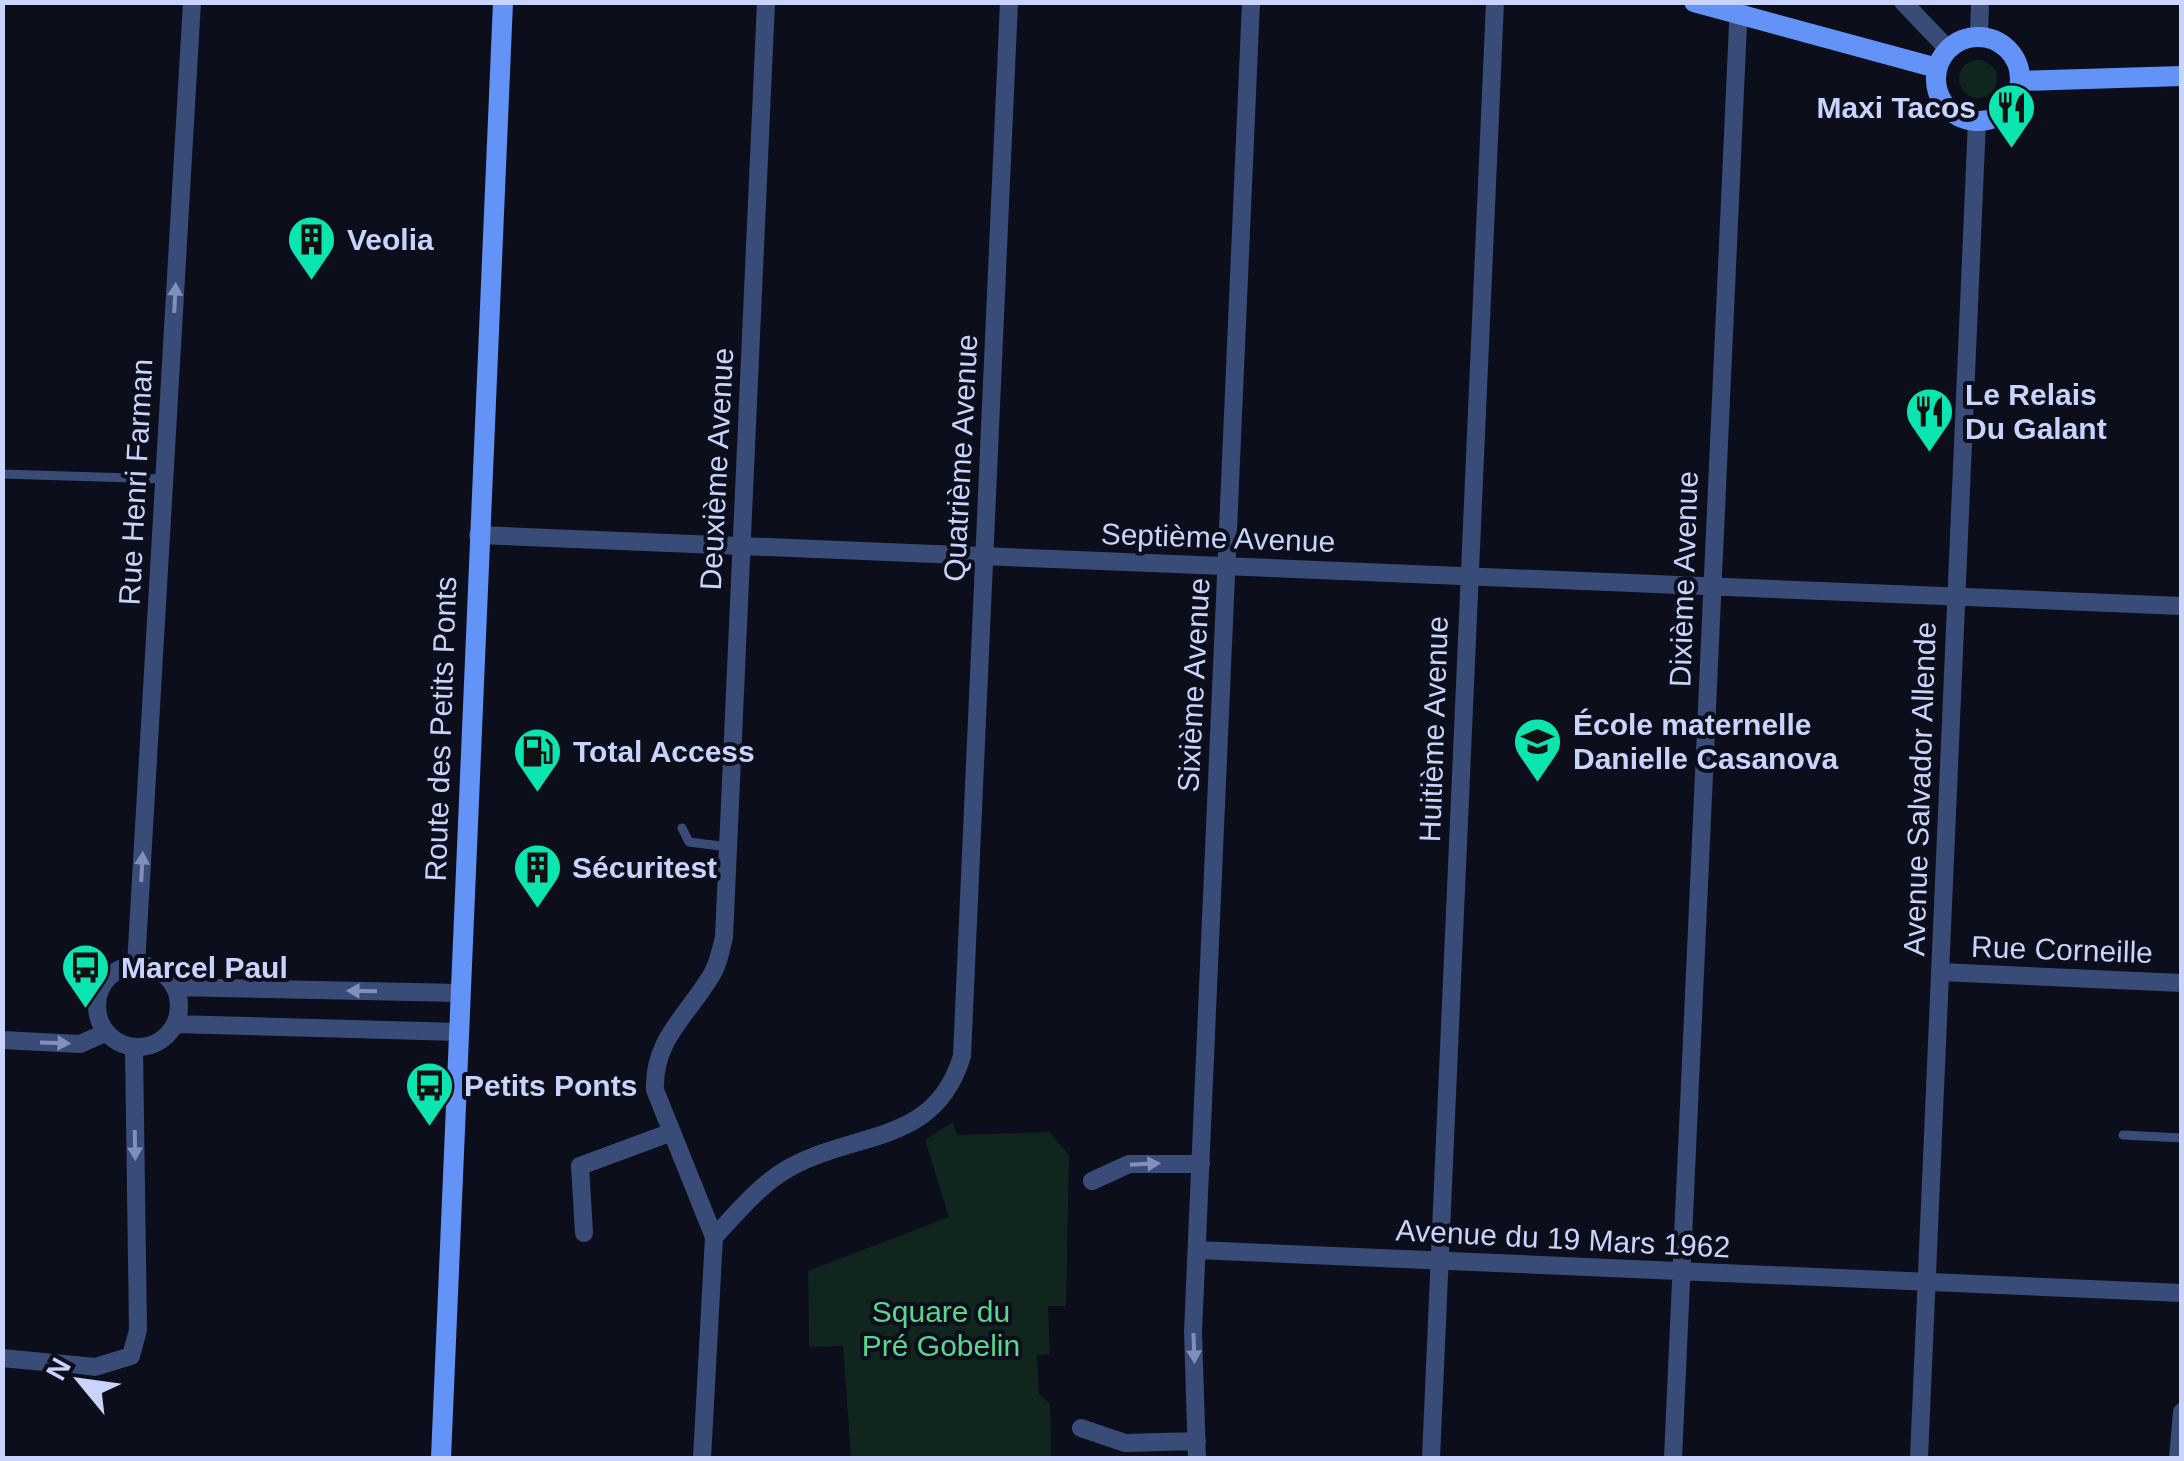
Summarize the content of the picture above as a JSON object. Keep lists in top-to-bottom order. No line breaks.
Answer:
{"streets":{"main road":["Route des Petits Ponts"],"street":["Quatrième Avenue","Deuxième Avenue","Rue Henri Farman","Septième Avenue","Dixième Avenue","Sixième Avenue","Huitième Avenue","Avenue Salvador Allende","Rue Corneille","Avenue du 19 Mars 1962"]},"crossings":[["Quatrième Avenue","Deuxième Avenue"],["Quatrième Avenue","Septième Avenue"],["Deuxième Avenue","Septième Avenue"],["Septième Avenue","Dixième Avenue"],["Septième Avenue","Sixième Avenue"],["Septième Avenue","Route des Petits Ponts"],["Septième Avenue","Huitième Avenue"],["Septième Avenue","Avenue Salvador Allende"],["Dixième Avenue","Avenue du 19 Mars 1962"],["Sixième Avenue","Avenue du 19 Mars 1962"],["Huitième Avenue","Avenue du 19 Mars 1962"],["Avenue Salvador Allende","Rue Corneille"],["Avenue Salvador Allende","Avenue du 19 Mars 1962"]],"one_way":["Rue Henri Farman"],"parks":["Square du Pré Gobelin"],"places":{"restaurant":["Maxi Tacos","Le Relais Du Galant"],"building":["Veolia","Sécuritest"],"school or university":["École maternelle Danielle Casanova"],"fuel station":["Total Access"],"bus stop":["Marcel Paul","Petits Ponts"]},"north":"top left"}
